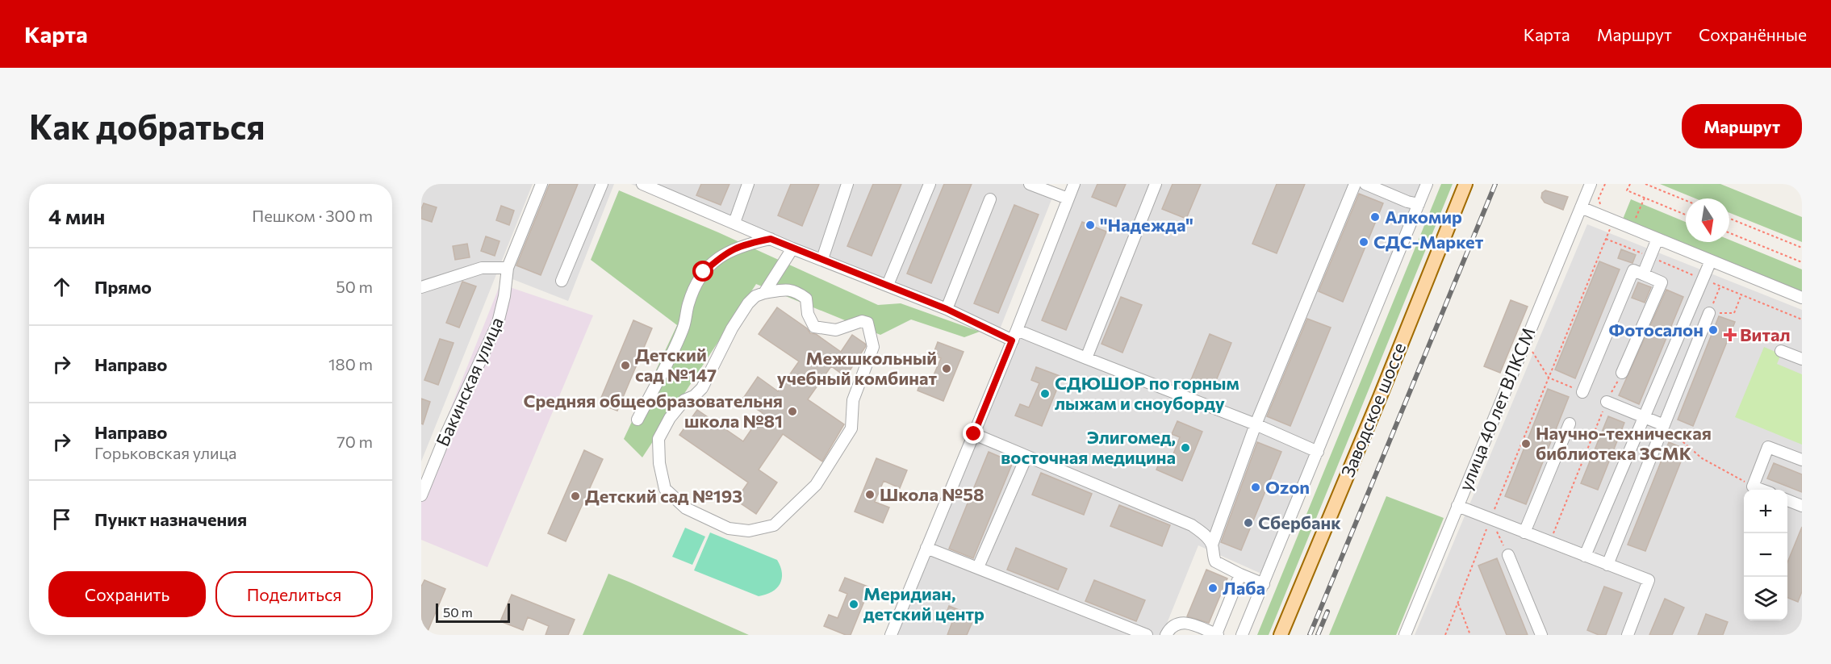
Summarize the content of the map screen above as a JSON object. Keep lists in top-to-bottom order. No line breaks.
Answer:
{"streets":{"main road":["Заводское шоссе"],"street":["Бакинская улица","улица 40 лет ВЛКСМ"]},"places":{"other":["Алкомир","\"Надежда\"","СДС-Маркет","Фотосалон","Детский сад №147","Межшкольный учебный комбинат","СДЮШОР по горным лыжам и сноуборду","Средняя общеобразовательня школа №81","Научно-техническая библиотека ЗСМК","Элигомед, восточная медицина","Ozon","Школа №58","Детский сад №193","Сбербанк","Лаба","Меридиан, детский центр"],"health":["Витал"]},"scale_bar":"50 m","north":"bottom","page":{"header":"Карта","nav":["Карта","Маршрут","Сохранённые"],"buttons":["Маршрут",["Сохранить","Поделиться"]],"title":"Как добраться","heading":["4 мин","Пешком · 300 m"],"list":[["Прямо","50 m"],["Направо","180 m"],["Направо","Горьковская улица","70 m"],"Пункт назначения"],"map_buttons":["+","−"],"scale":"50 m"}}
